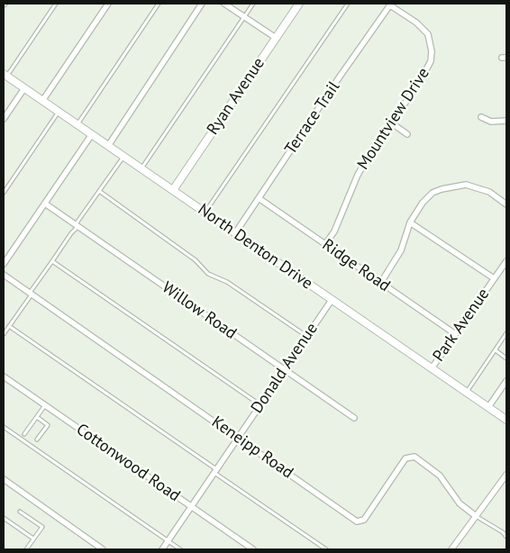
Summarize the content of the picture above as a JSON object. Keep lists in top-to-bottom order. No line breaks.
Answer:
{"streets":{"street":["Ryan Avenue","Terrace Trail","Mountview Drive","North Denton Drive","Ridge Road","Willow Road","Park Avenue","Donald Avenue","Keneipp Road","Cottonwood Road"]},"crossings":[["Ryan Avenue","North Denton Drive"],["Terrace Trail","Mountview Drive"],["Terrace Trail","North Denton Drive"],["Terrace Trail","Ridge Road"],["Mountview Drive","Ridge Road"],["North Denton Drive","Park Avenue"],["North Denton Drive","Donald Avenue"],["Ridge Road","Park Avenue"],["Willow Road","Donald Avenue"],["Donald Avenue","Keneipp Road"],["Donald Avenue","Cottonwood Road"]]}
